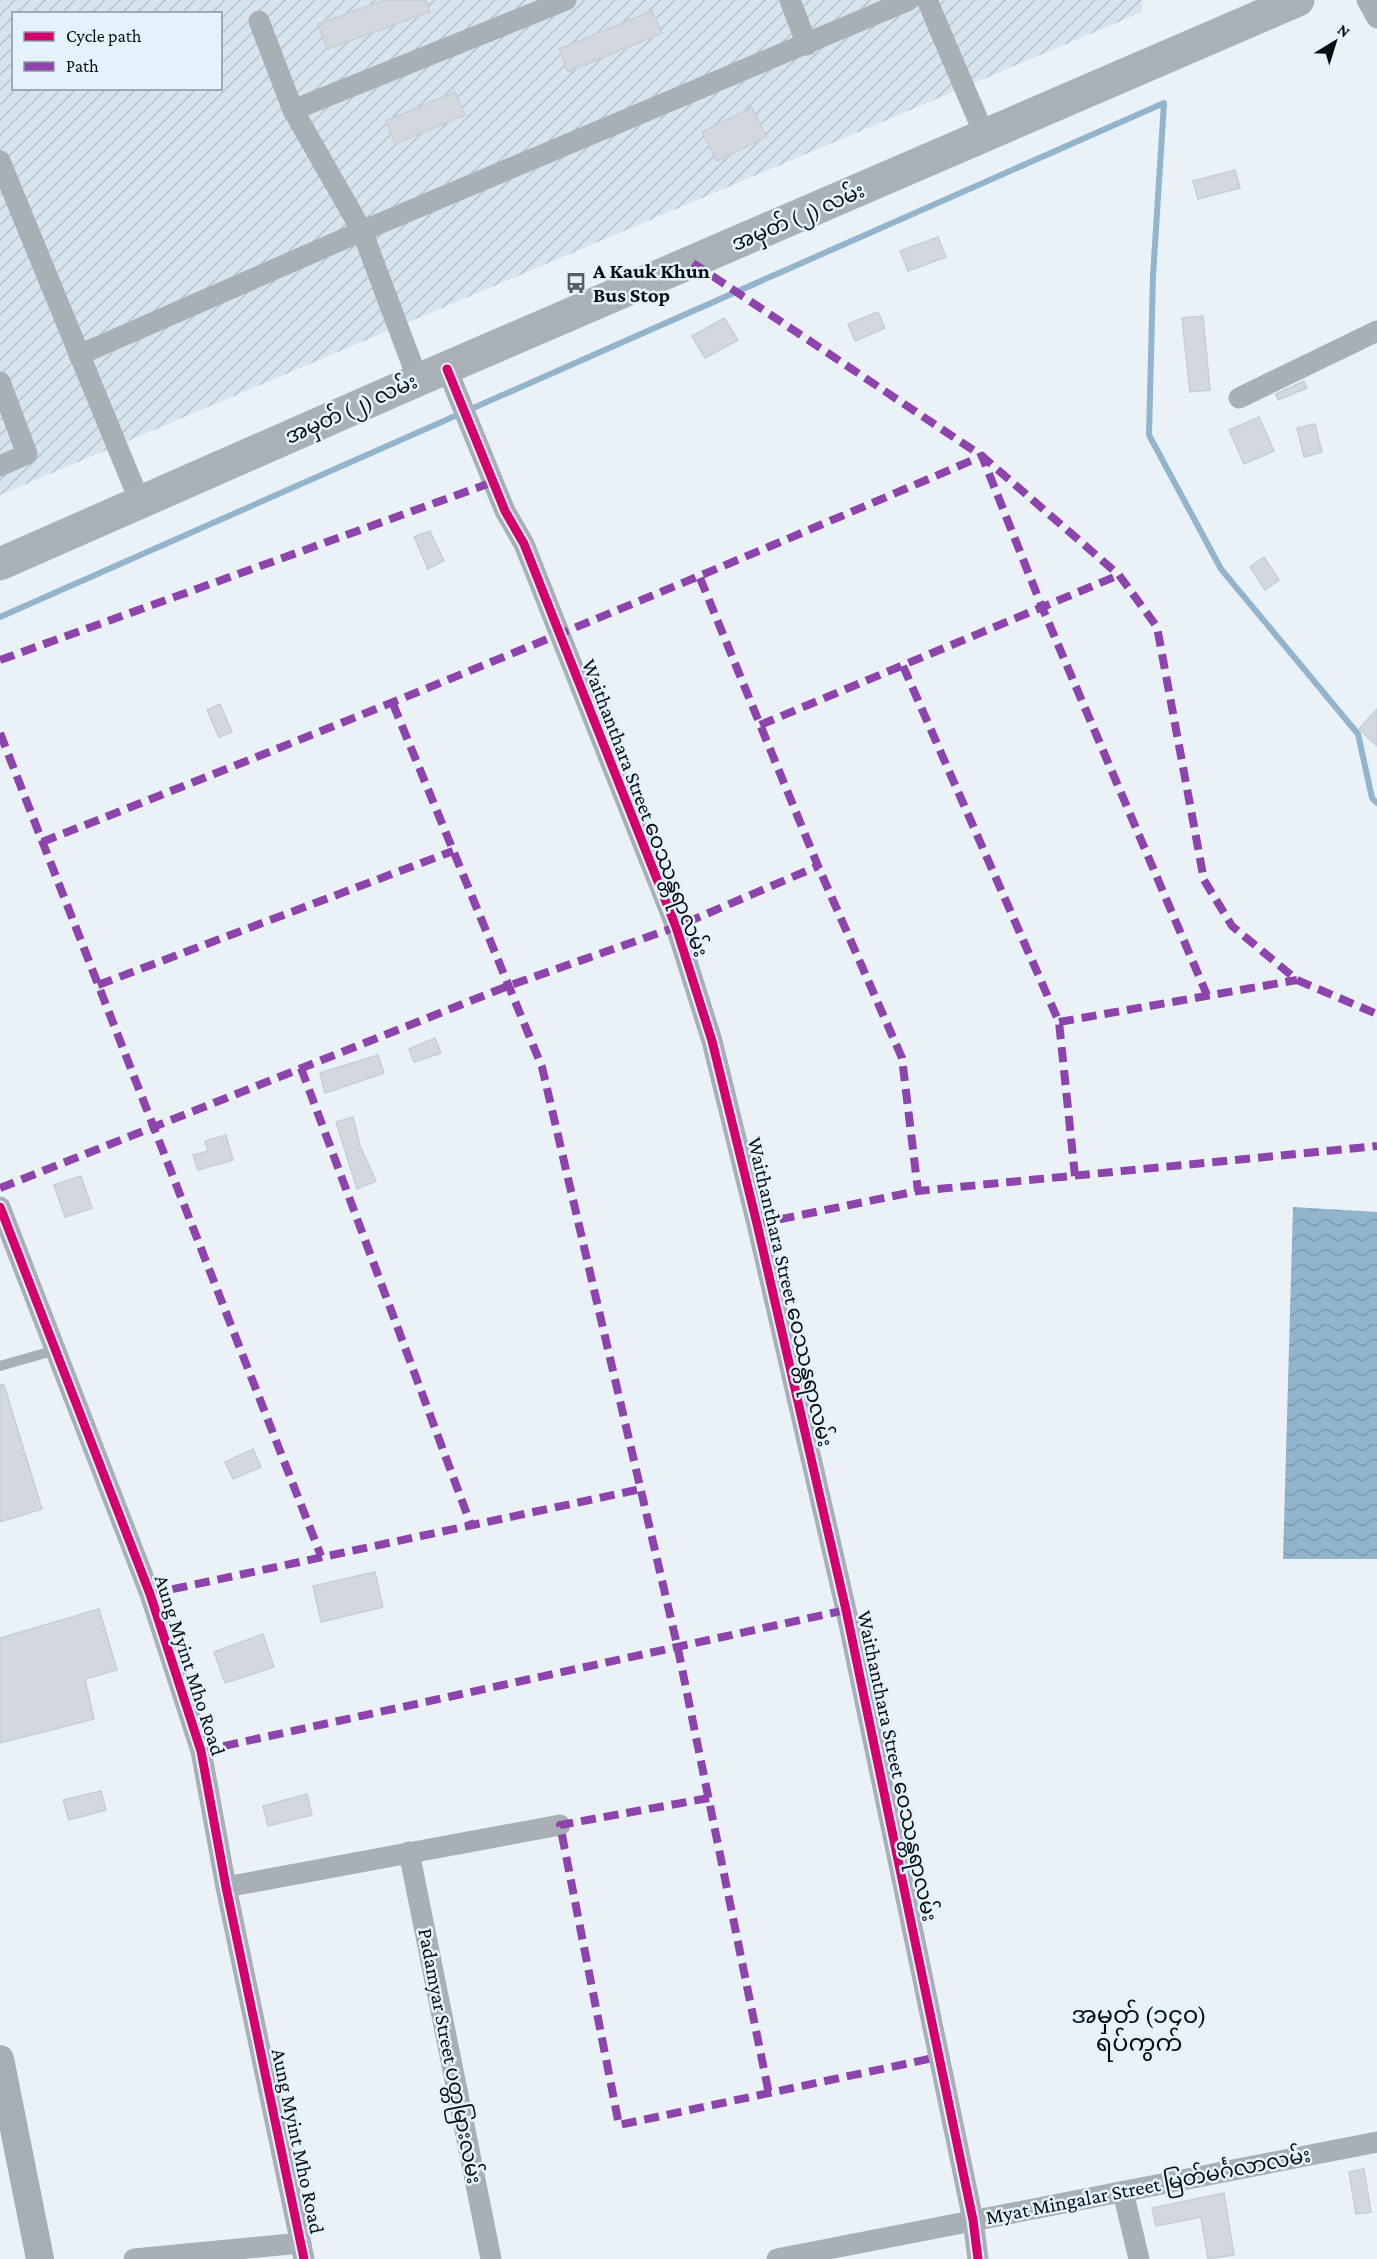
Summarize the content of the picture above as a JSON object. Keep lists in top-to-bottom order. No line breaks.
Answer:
{"streets":{"main road":["အမှတ် (၂) လမ်း"],"street":["Waithanthara Street ဝေဿန္တရာလမ်း","Aung Myint Mho Road","Padamyar Street ပတ္တမြားလမ်း","Myat Mingalar Street မြတ်မင်္ဂလာလမ်း"]},"crossings":[["အမှတ် (၂) လမ်း","Waithanthara Street ဝေဿန္တရာလမ်း"],["Waithanthara Street ဝေဿန္တရာလမ်း","Myat Mingalar Street မြတ်မင်္ဂလာလမ်း"]],"districts":["အမှတ် (၁၄၀) ရပ်ကွက်"],"places":{"bus stop":["A Kauk Khun Bus Stop"]},"legend":["Cycle path","Path"],"north":"top right"}
